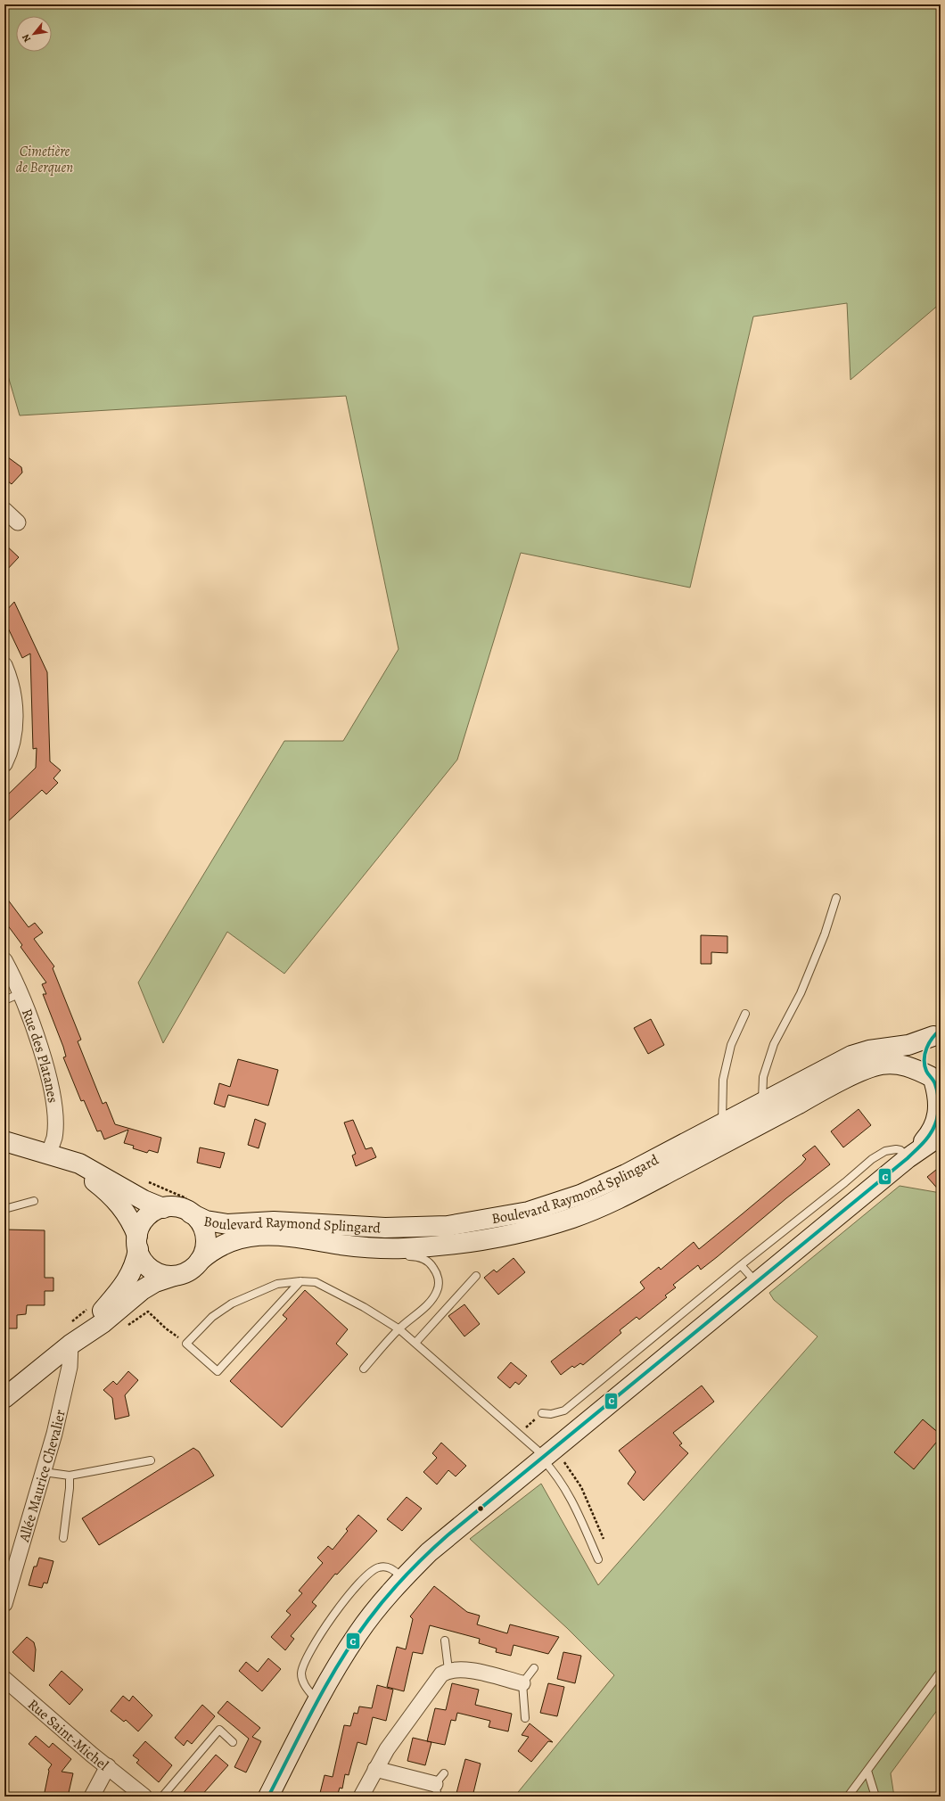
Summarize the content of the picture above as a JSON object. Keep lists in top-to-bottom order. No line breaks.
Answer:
{"streets":{"main road":["Boulevard Raymond Splingard"],"street":["Rue des Platanes","Allée Maurice Chevalier","Rue Saint-Michel"]},"parks":["Cimetière de Berquen"],"lines":["transit line C"],"north":"bottom left"}
